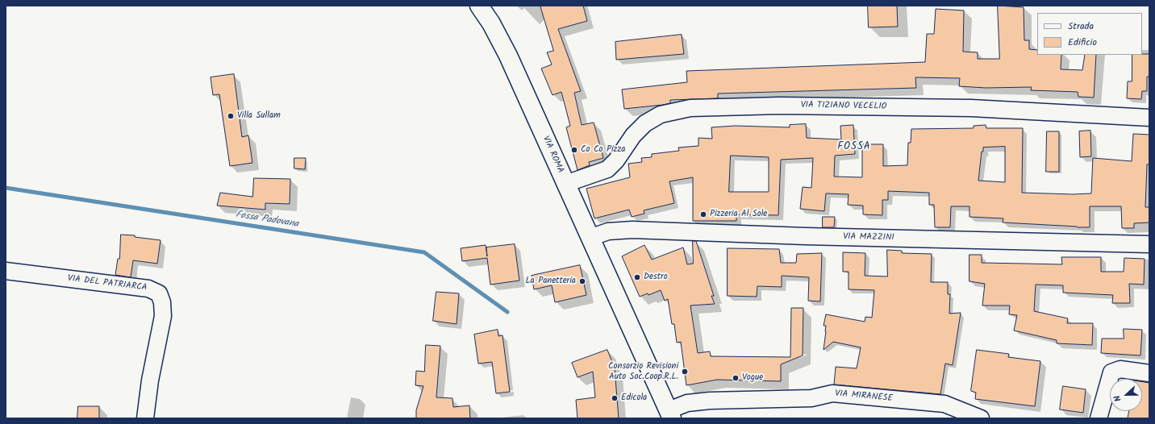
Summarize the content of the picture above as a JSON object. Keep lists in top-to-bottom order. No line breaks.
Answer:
{"streets":{"main road":["VIA ROMA","VIA MIRANESE"],"street":["VIA TIZIANO VECELIO","VIA MAZZINI","VIA DEL PATRIARCA"]},"crossings":[["VIA TIZIANO VECELIO","VIA ROMA"],["VIA ROMA","VIA MAZZINI"],["VIA ROMA","VIA MIRANESE"]],"districts":["FOSSA"],"water":["Fossa Padovana"],"places":["Villa Sullam","Co Co Pizza","Pizzeria Al Sole","Destro","La Panetteria","Consorzio Revisioni Auto Soc.Coop.R.L.","Vogue","Edicola"],"legend":["Strada","Edificio"],"north":"left"}
